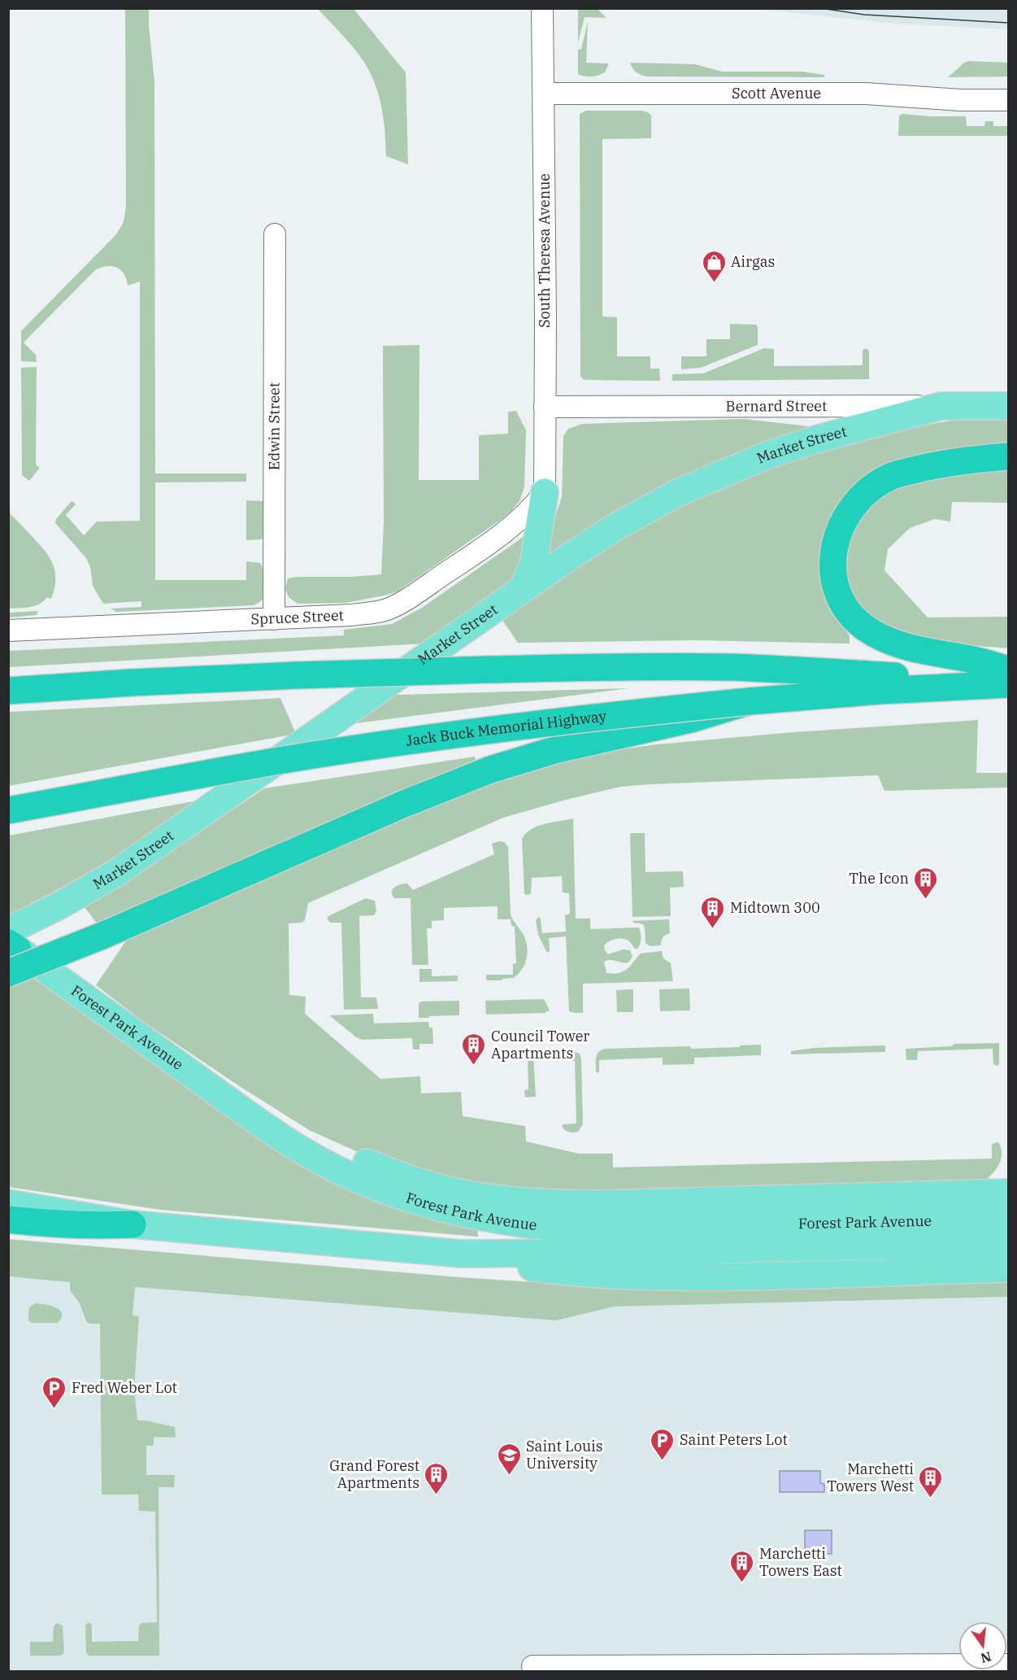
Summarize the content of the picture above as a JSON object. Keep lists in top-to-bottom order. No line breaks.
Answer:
{"streets":{"highway":["Jack Buck Memorial Highway"],"main road":["Bernard Street","Market Street","Forest Park Avenue"],"street":["Scott Avenue","South Theresa Avenue","Edwin Street","Spruce Street"]},"crossings":[["Scott Avenue","South Theresa Avenue"],["South Theresa Avenue","Bernard Street"],["South Theresa Avenue","Spruce Street"],["Bernard Street","Market Street"],["Edwin Street","Spruce Street"],["Market Street","Forest Park Avenue"]],"places":{"shop":["Airgas"],"building":["The Icon","Midtown 300","Council Tower Apartments","Grand Forest Apartments","Marchetti Towers West","Marchetti Towers East"],"parking":["Fred Weber Lot","Saint Peters Lot"],"school or university":["Saint Louis University"]},"north":"bottom"}
